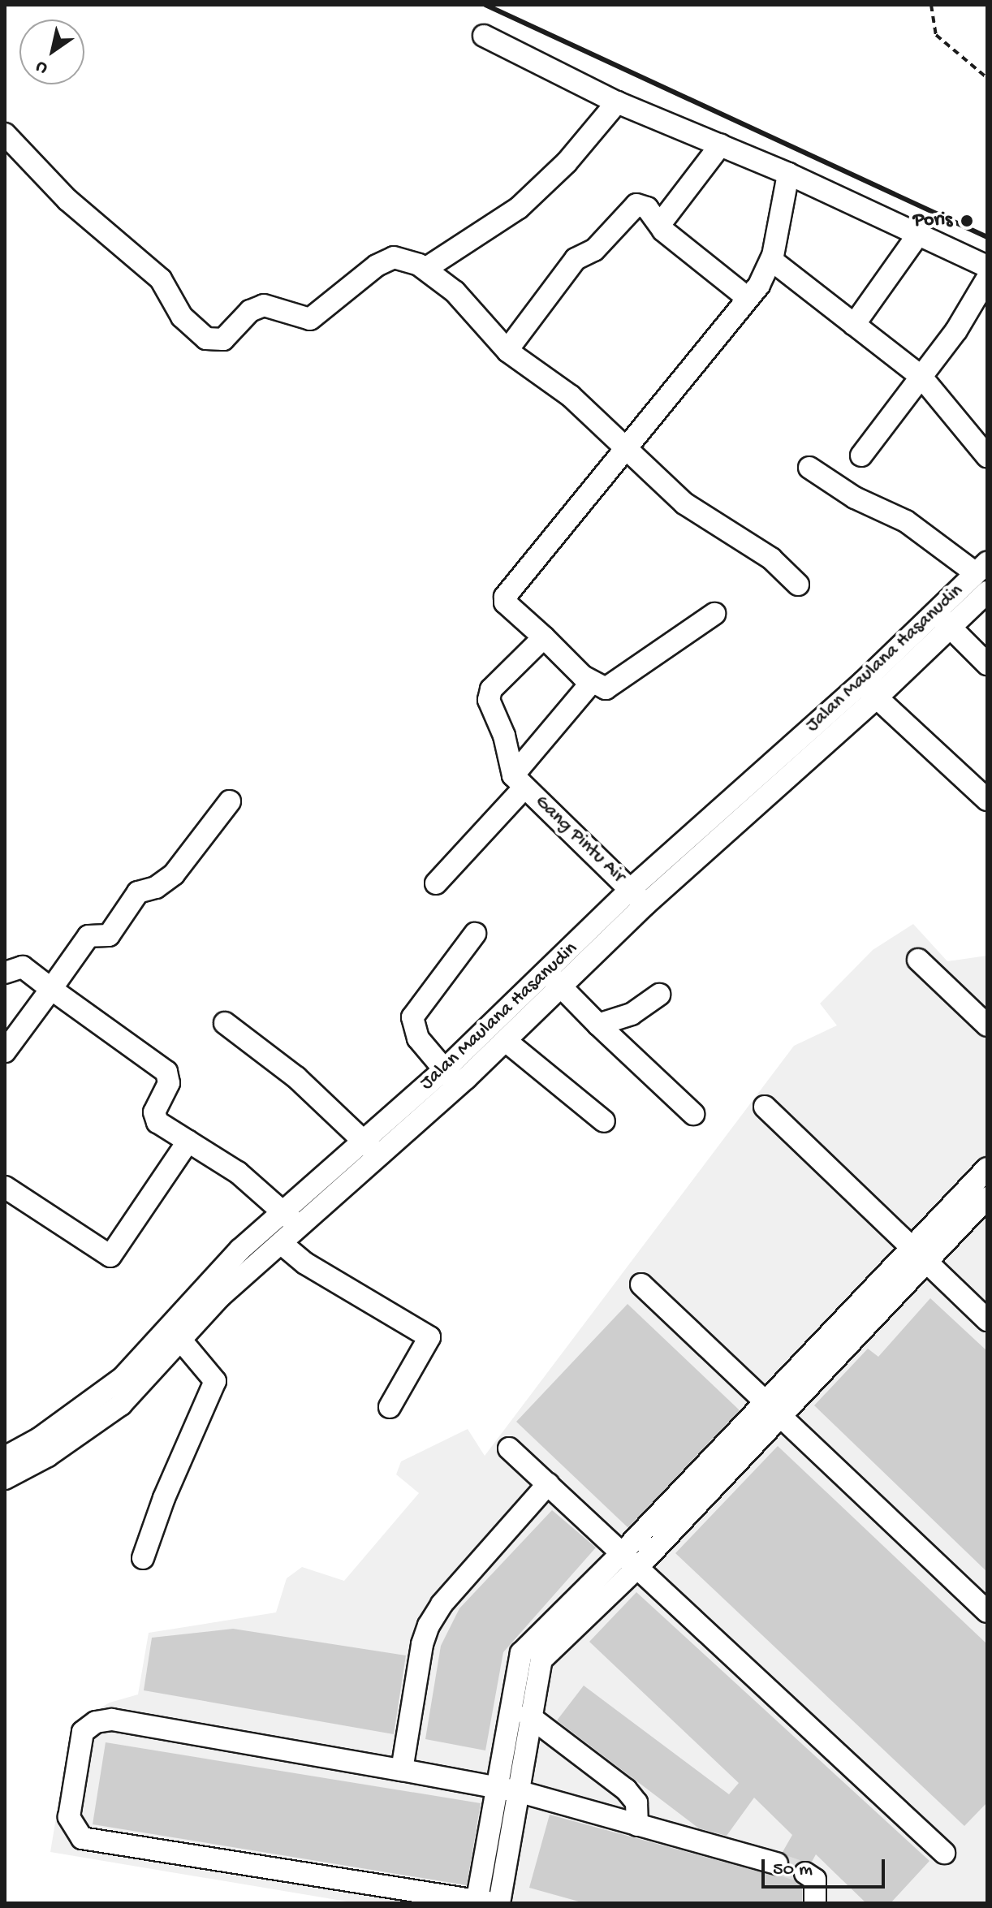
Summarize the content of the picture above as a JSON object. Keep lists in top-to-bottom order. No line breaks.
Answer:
{"streets":{"street":["Jalan Maulana Hasanudin","Gang Pintu Air"]},"crossings":[["Jalan Maulana Hasanudin","Gang Pintu Air"]],"places":["Poris"],"scale_bar":"50 m","north":"bottom left"}
